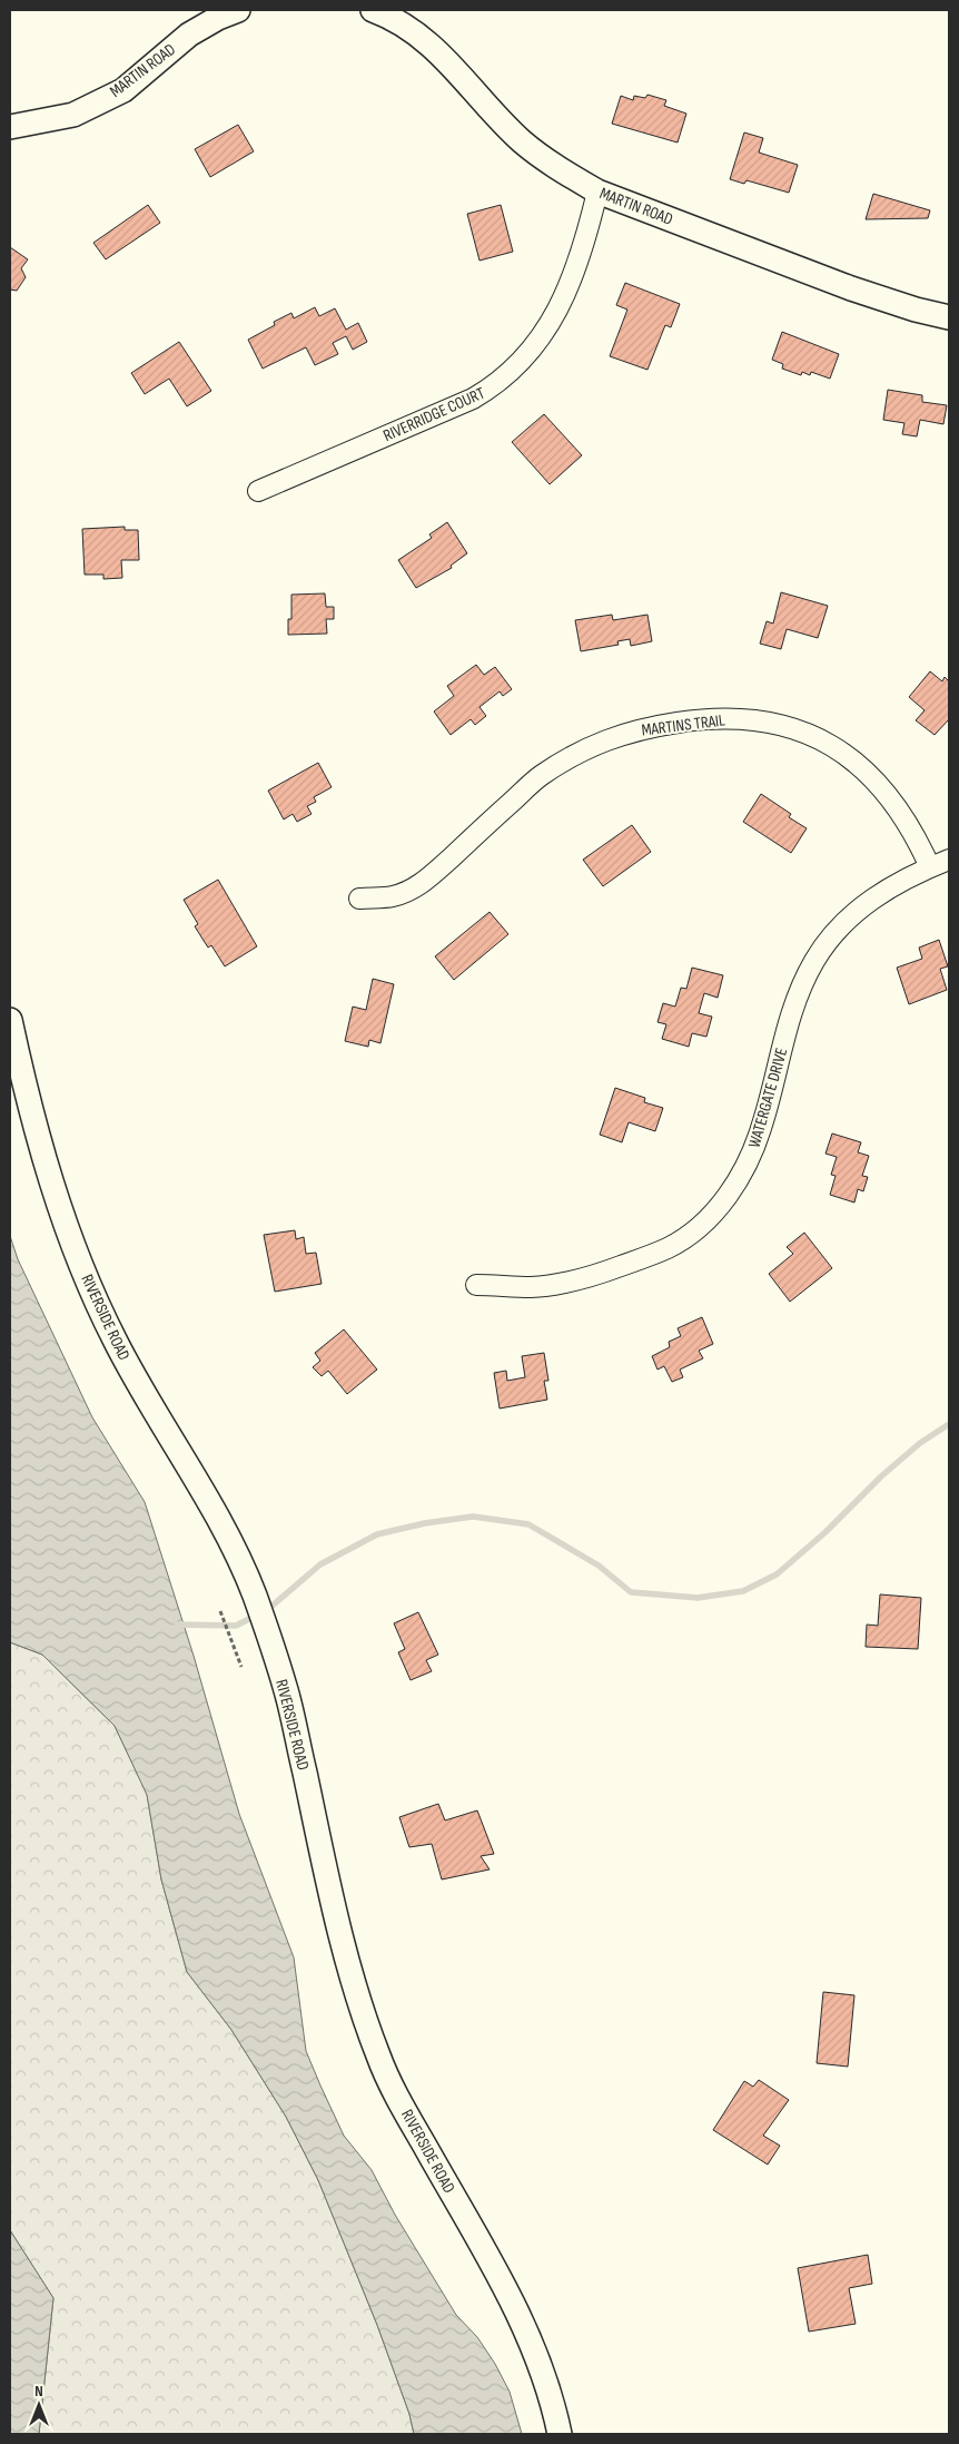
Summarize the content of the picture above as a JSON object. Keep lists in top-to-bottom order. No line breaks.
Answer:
{"streets":{"street":["MARTIN ROAD","RIVERRIDGE COURT","MARTINS TRAIL","WATERGATE DRIVE","RIVERSIDE ROAD"]},"crossings":[["MARTIN ROAD","RIVERRIDGE COURT"],["MARTINS TRAIL","WATERGATE DRIVE"]],"north":"top"}
